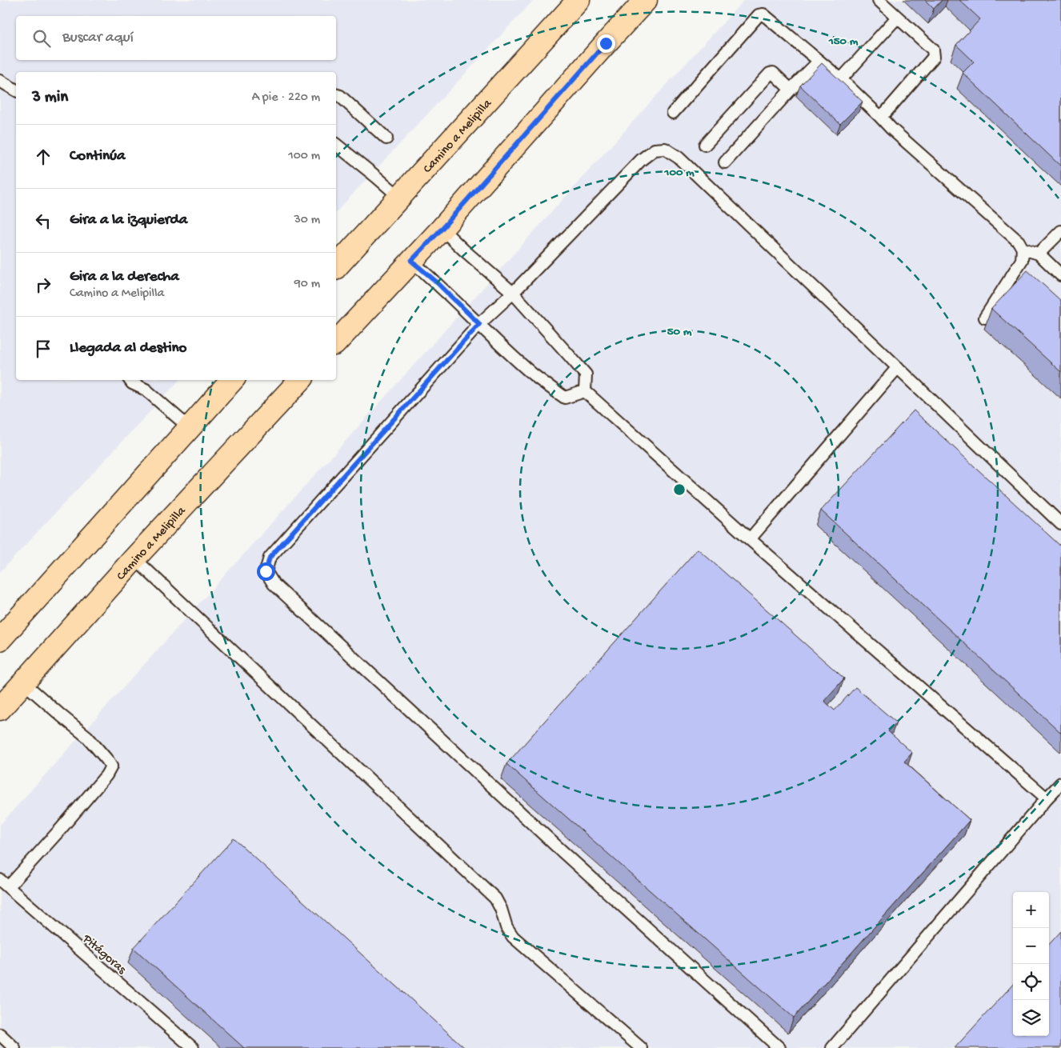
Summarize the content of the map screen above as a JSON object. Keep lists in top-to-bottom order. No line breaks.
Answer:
{"streets":{"main road":["Camino a Melipilla"],"lane":["Pitágoras"]},"page":{"search":"Buscar aquí","heading":["3 min","A pie · 220 m"],"list":[["Continúa","100 m"],["Gira a la izquierda","30 m"],["Gira a la derecha","Camino a Melipilla","90 m"],"Llegada al destino"],"map_buttons":["+","−"]},"rings":["150 m","100 m","50 m"]}
